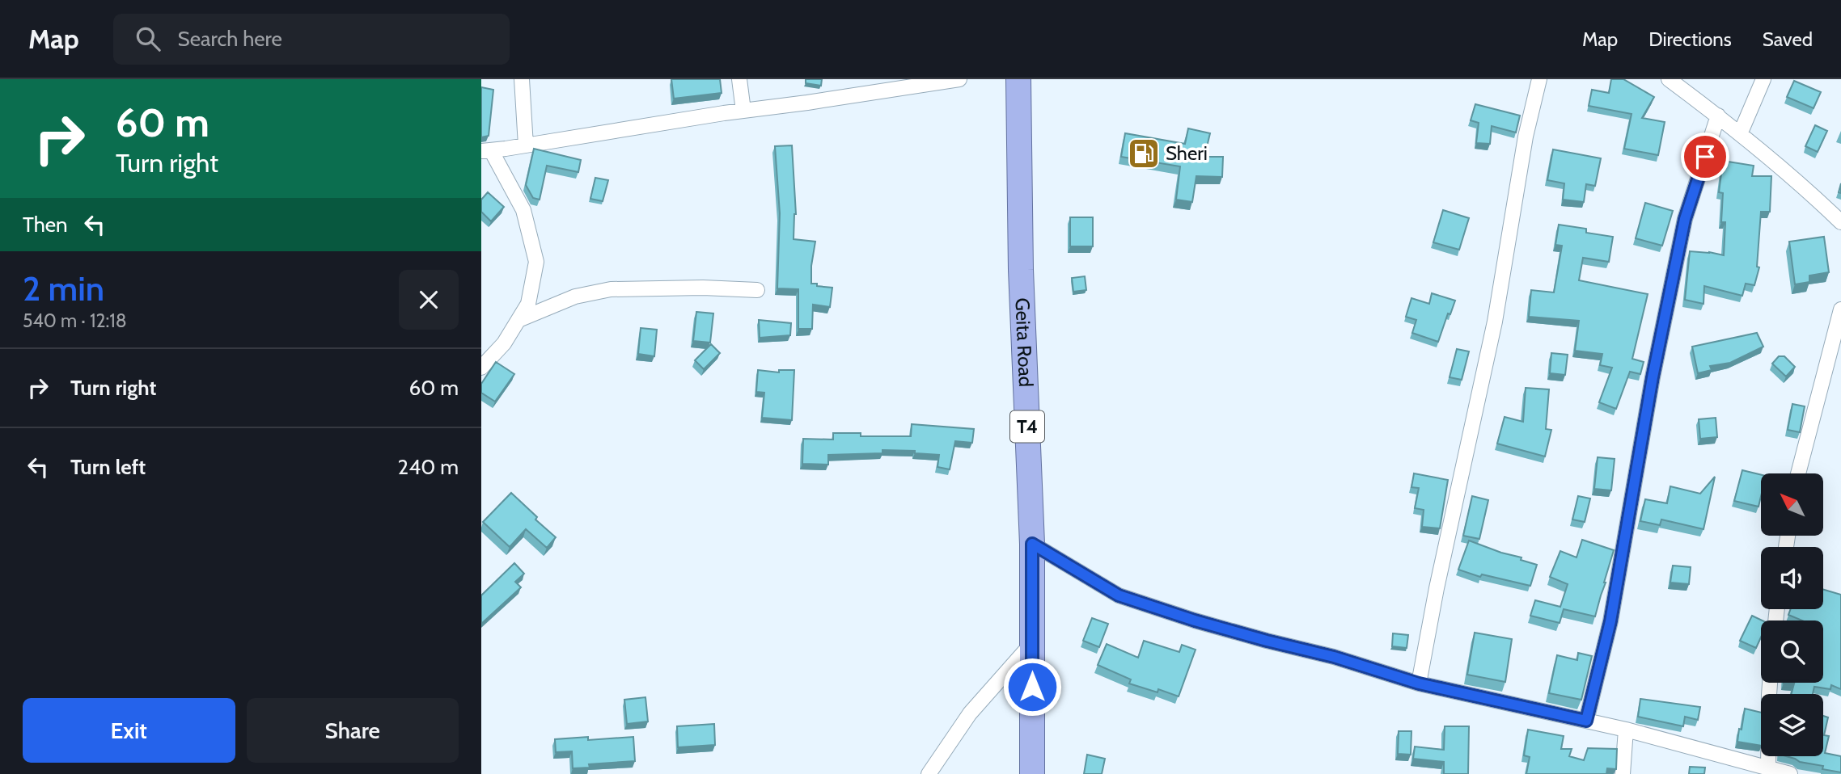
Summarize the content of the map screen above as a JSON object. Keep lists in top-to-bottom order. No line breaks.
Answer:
{"streets":{"highway":["Geita Road","T4"]},"places":{"fuel station":["Sheri"]},"north":"top left","page":{"header":"Map","search":"Search here","nav":["Map","Directions","Saved"],"turn":["60 m","Turn right"],"then":"Then","heading":["2 min","540 m · 12:18"],"list":[{"name":"Turn right","value":"60 m"},{"name":"Turn left","value":"240 m"}],"buttons":["Exit","Share"]}}
